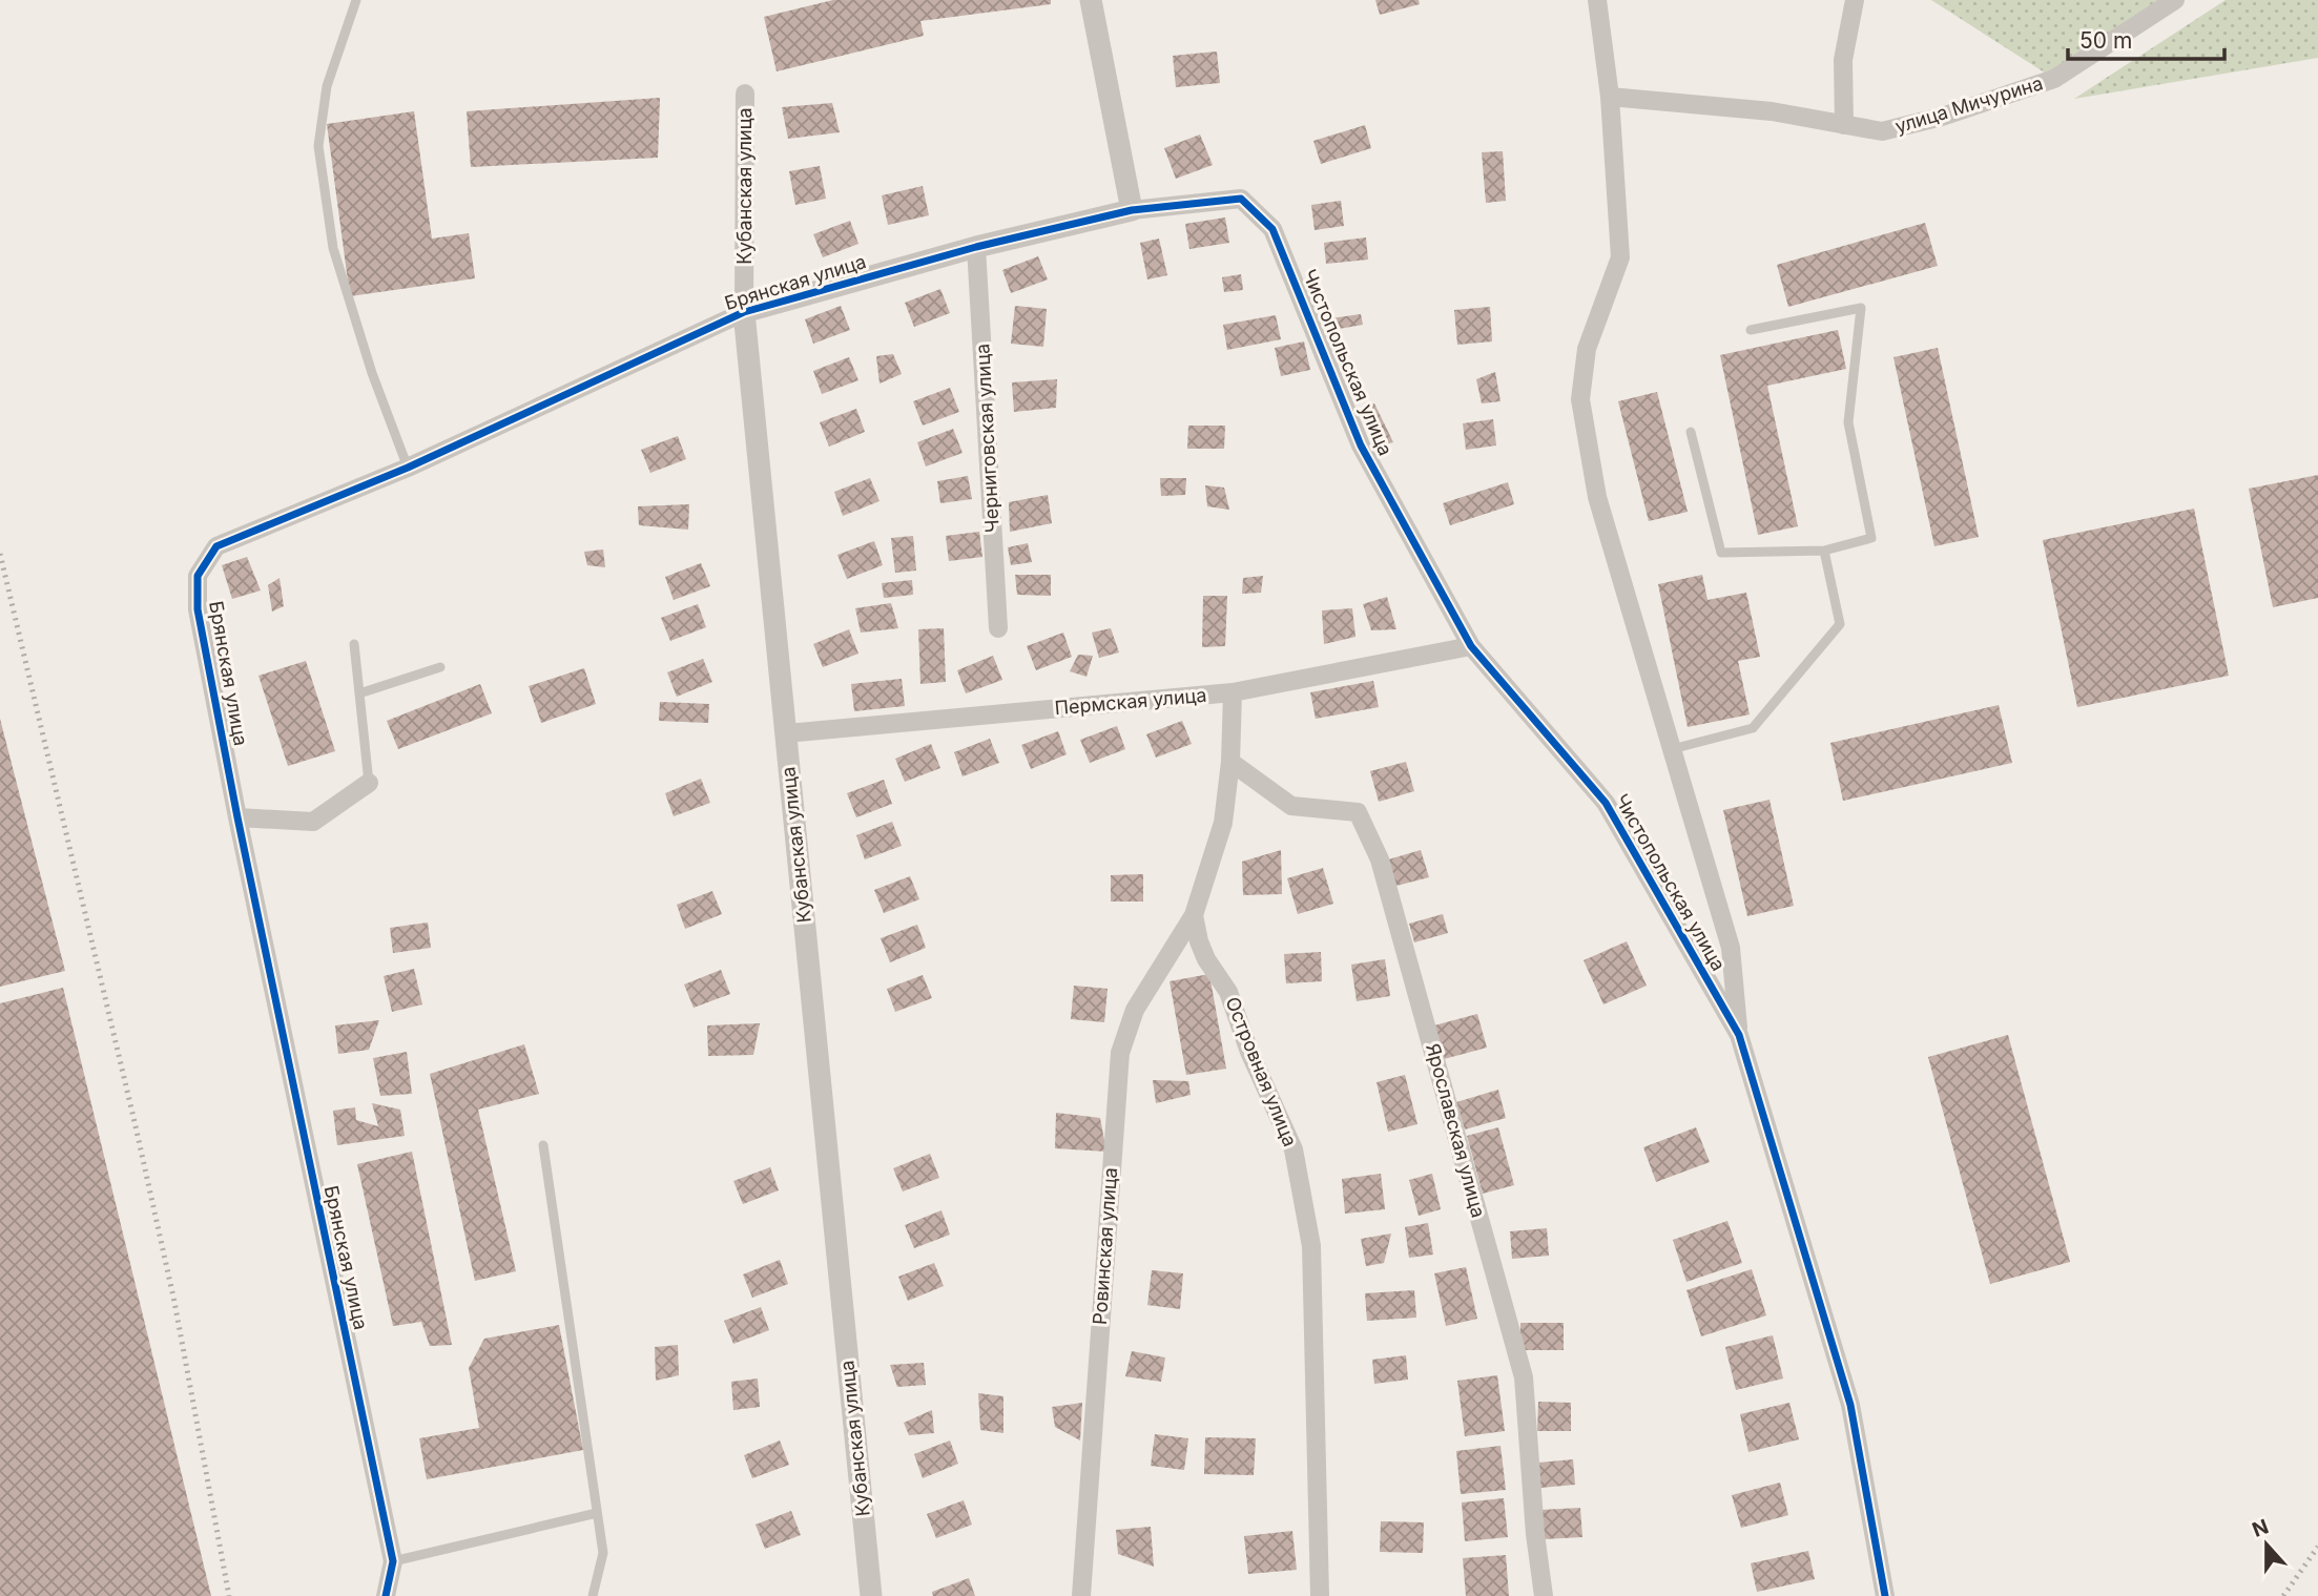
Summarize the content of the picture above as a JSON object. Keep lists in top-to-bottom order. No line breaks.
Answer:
{"streets":{"street":["улица Мичурина","Кубанская улица","Брянская улица","Чистопольская улица","Черниговская улица","Пермская улица","Островная улица","Ярославская улица","Ровинская улица"]},"crossings":[["Кубанская улица","Брянская улица"],["Кубанская улица","Пермская улица"],["Брянская улица","Чистопольская улица"],["Брянская улица","Черниговская улица"],["Чистопольская улица","Пермская улица"],["Островная улица","Ровинская улица"]],"scale_bar":"50 m","north":"top"}
